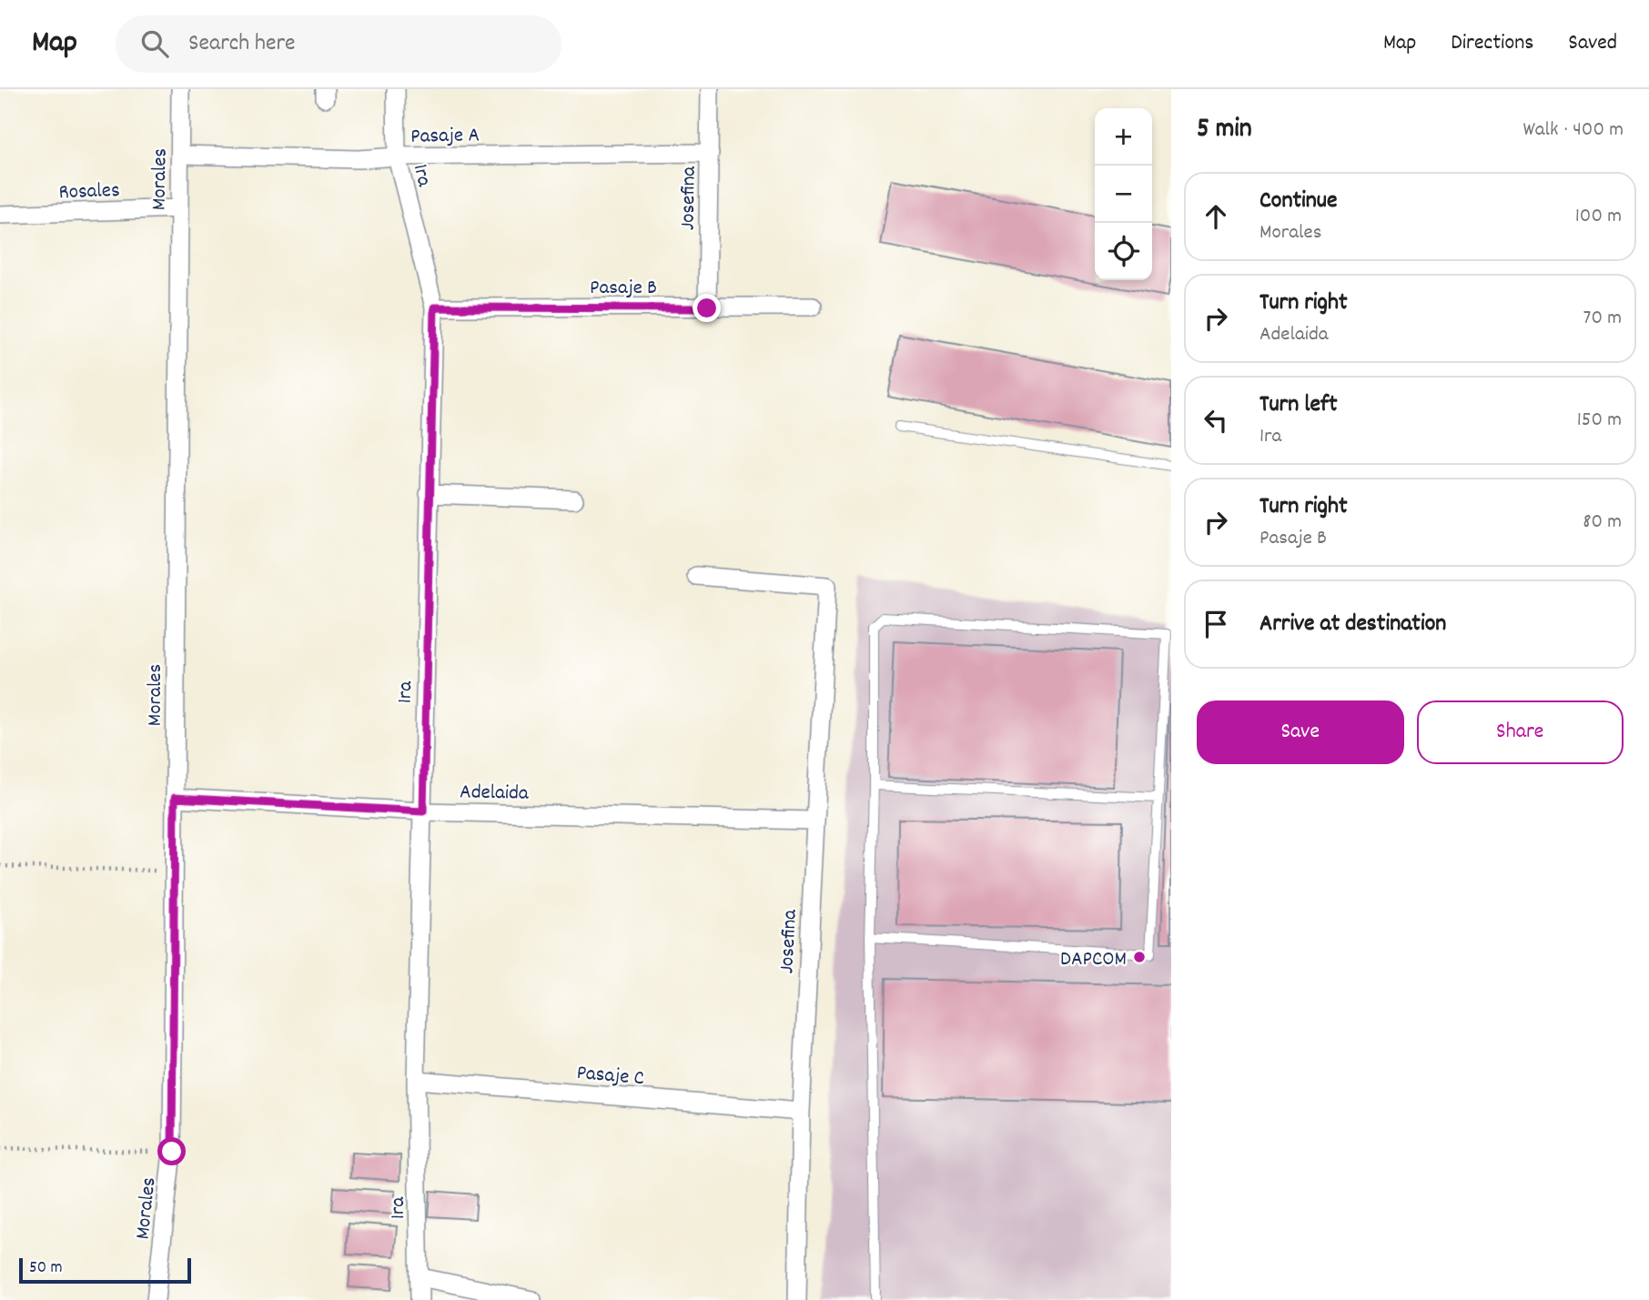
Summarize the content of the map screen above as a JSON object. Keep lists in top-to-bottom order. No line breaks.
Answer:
{"streets":{"street":["Pasaje A","1ra","Morales","Rosales","Josefina","Pasaje B","Adelaida","Pasaje C"]},"crossings":[["Pasaje A","1ra"],["Pasaje A","Morales"],["Pasaje A","Josefina"],["1ra","Pasaje B"],["1ra","Adelaida"],["1ra","Pasaje C"],["Morales","Rosales"],["Morales","Adelaida"],["Josefina","Pasaje B"],["Josefina","Adelaida"],["Josefina","Pasaje C"]],"places":["DAPCOM"],"scale_bar":"50 m","page":{"header":"Map","search":"Search here","nav":["Map","Directions","Saved"],"heading":["5 min","Walk · 400 m"],"map_buttons":["+","−"],"list":[["Continue","Morales","100 m"],["Turn right","Adelaida","70 m"],["Turn left","1ra","150 m"],["Turn right","Pasaje B","80 m"],"Arrive at destination"],"buttons":["Save","Share"],"scale":"50 m"}}
